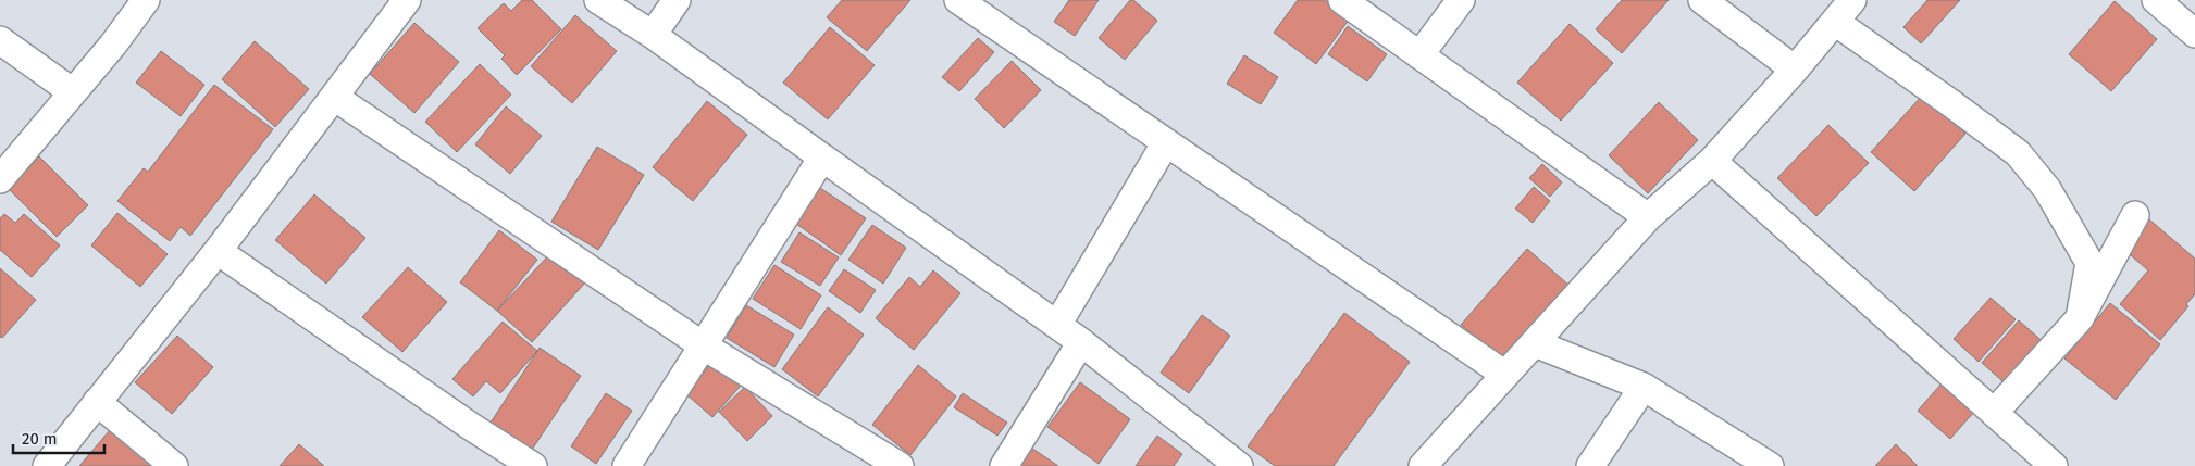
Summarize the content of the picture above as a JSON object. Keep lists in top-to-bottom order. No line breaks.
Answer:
{"scale_bar":"20 m"}
